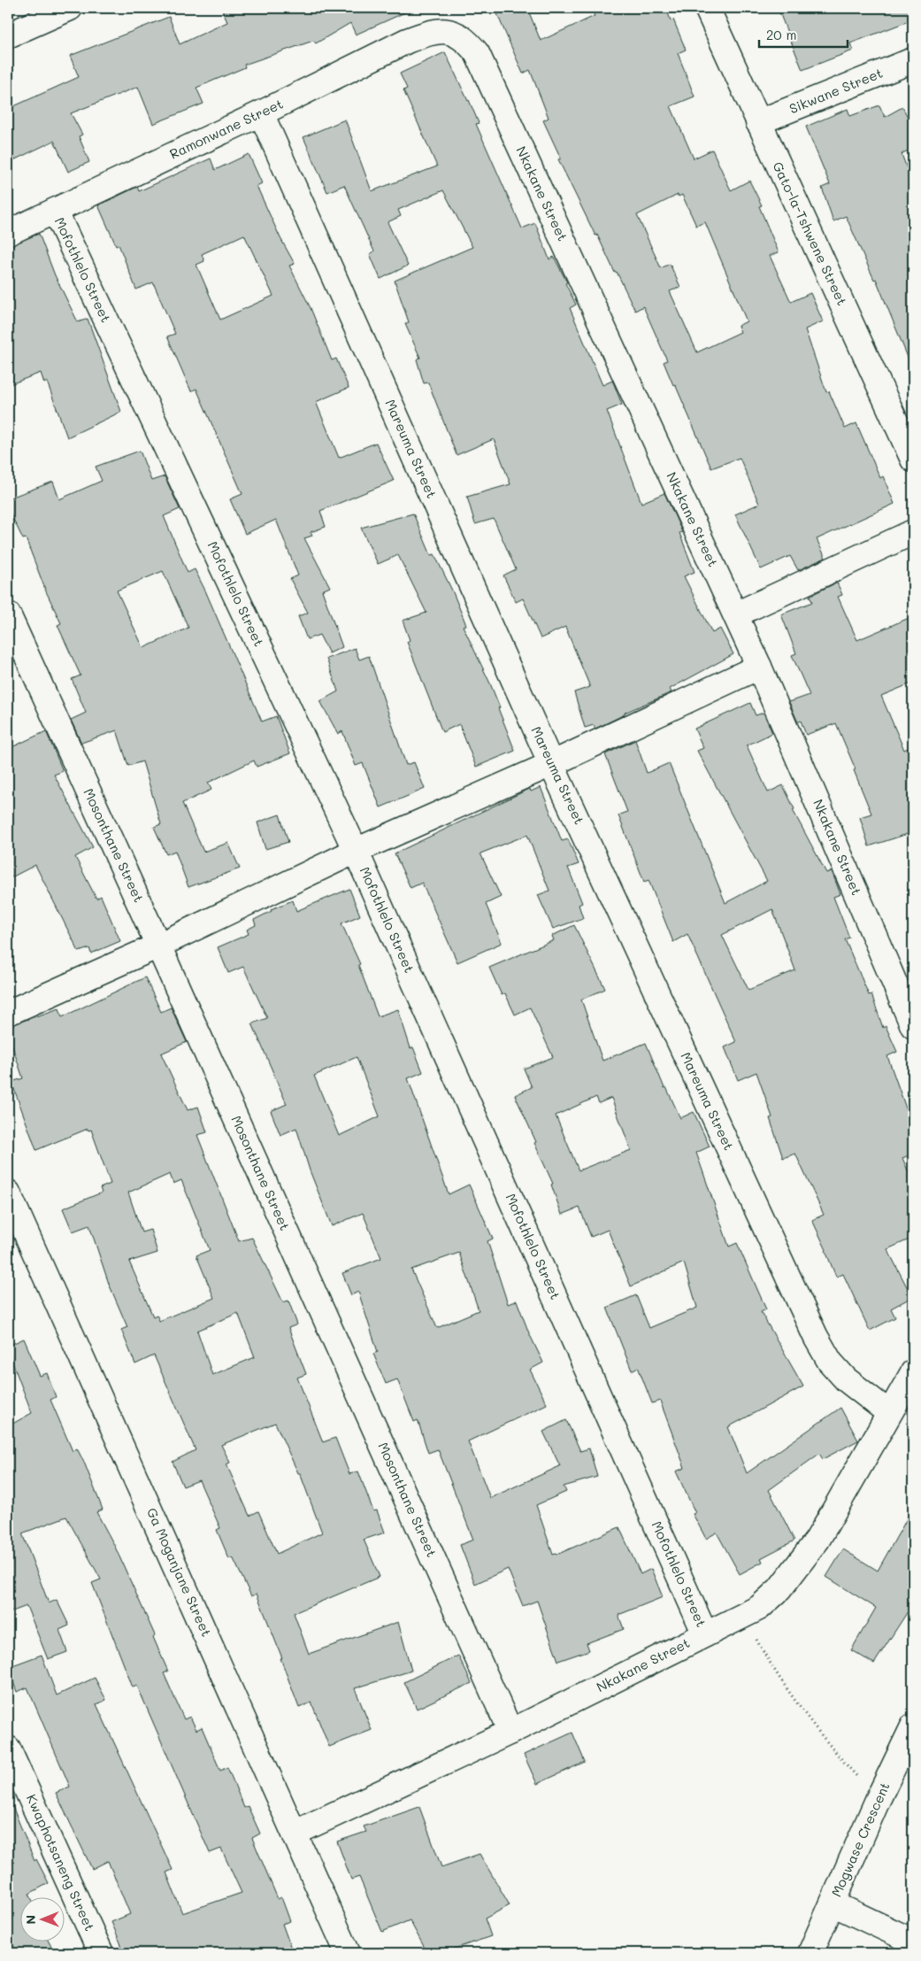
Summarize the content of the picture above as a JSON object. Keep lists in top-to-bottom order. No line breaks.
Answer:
{"streets":{"street":["Sikwane Street","Ramonwane Street","Nkakane Street","Gato-la-Tshwene Street","Mofothlelo Street","Mareuma Street","Mosonthane Street","Ga Moganjane Street","Mogwase Crescent","Kwaphotsaneng Street"]},"crossings":[["Sikwane Street","Gato-la-Tshwene Street"],["Ramonwane Street","Nkakane Street"],["Ramonwane Street","Mofothlelo Street"],["Ramonwane Street","Mareuma Street"],["Nkakane Street","Mofothlelo Street"],["Nkakane Street","Mareuma Street"],["Nkakane Street","Mosonthane Street"],["Nkakane Street","Ga Moganjane Street"]],"scale_bar":"20 m","north":"left"}
